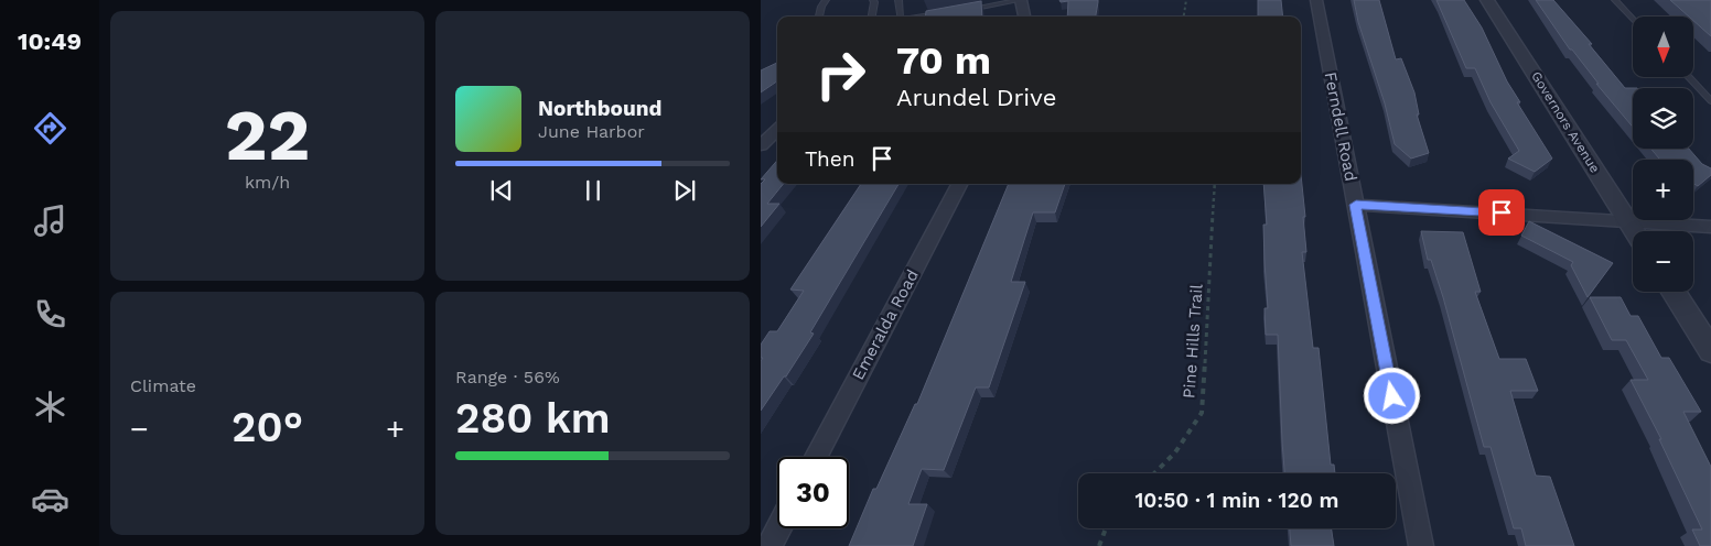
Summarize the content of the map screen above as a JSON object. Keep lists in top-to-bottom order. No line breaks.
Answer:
{"streets":{"street":["Governors Avenue","Ferndell Road","Emeralda Road"],"path":["Pine Hills Trail"]},"north":"bottom","page":{"tabs":"10:49","tile":[["22","km/h"],"Climate",["Range · 56%","280 km"]],"map_buttons":["+","−"],"turn":["70 m","Arundel Drive"],"song":["Northbound","June Harbor"],"then":"Then","heat":["−","20°","+"],"limit":"30","trip":"10:50 · 1 min · 120 m"}}
